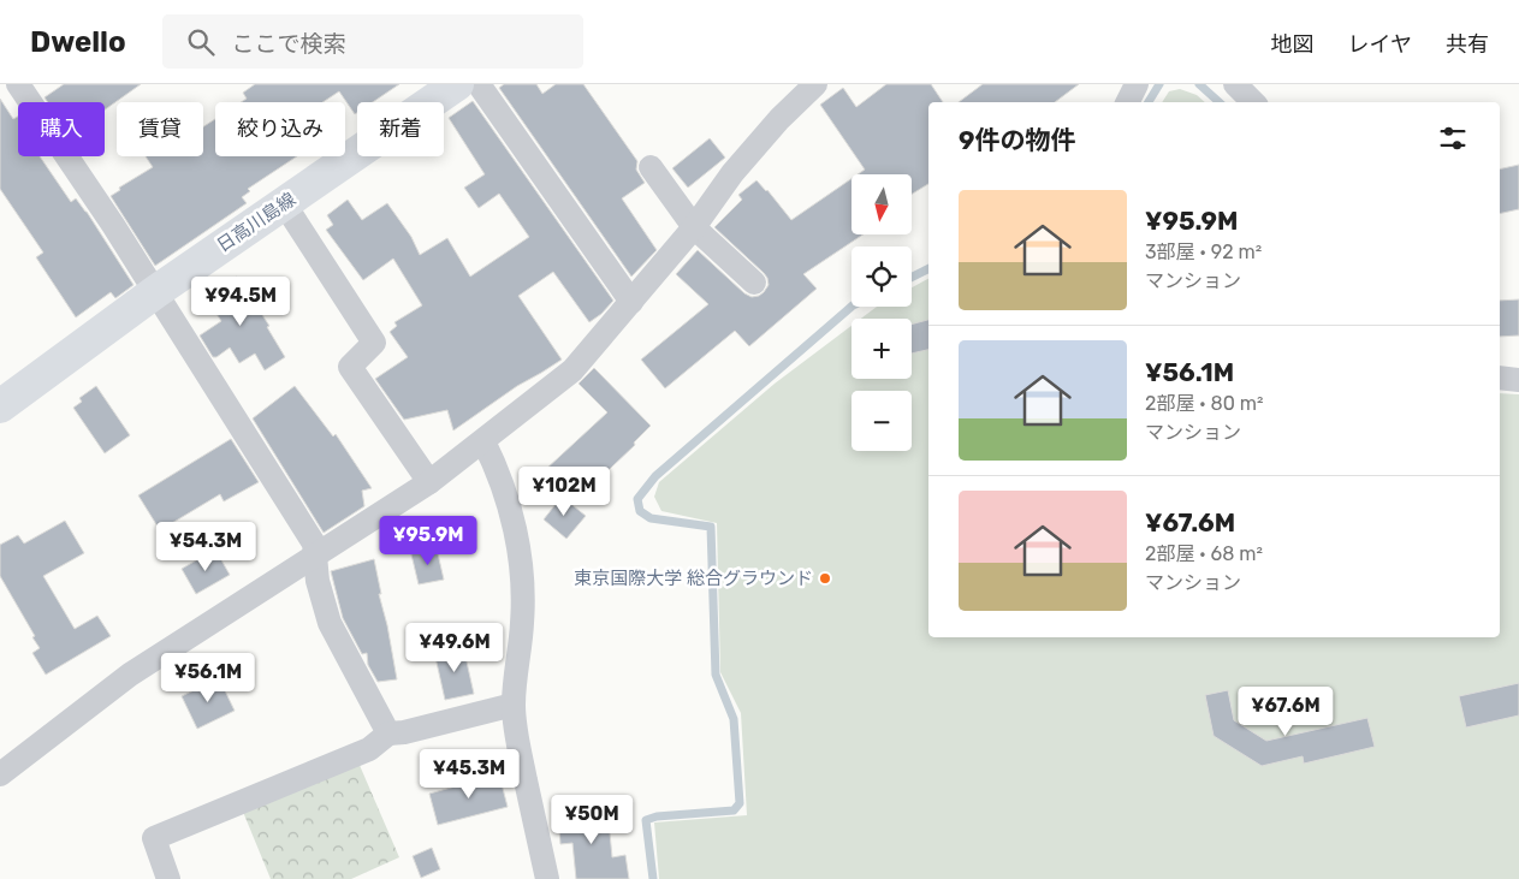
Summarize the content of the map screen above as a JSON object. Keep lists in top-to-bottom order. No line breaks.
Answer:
{"streets":{"main road":["日高川島線"]},"places":["東京国際大学 総合グラウンド"],"north":"bottom","page":{"header":"Dwello","search":"ここで検索","nav":["地図","レイヤ","共有"],"chip":["購入","賃貸","絞り込み","新着"],"heading":"9件の物件","map_buttons":["+","−"],"list":[{"name":"¥95.9M","note":"3部屋 · 92 m² · マンション"},{"name":"¥56.1M","note":"2部屋 · 80 m² · マンション"},{"name":"¥67.6M","note":"2部屋 · 68 m² · マンション"}],"price":["¥94.5M","¥102M","¥95.9M","¥54.3M","¥49.6M","¥56.1M","¥67.6M","¥45.3M","¥50M"]}}
